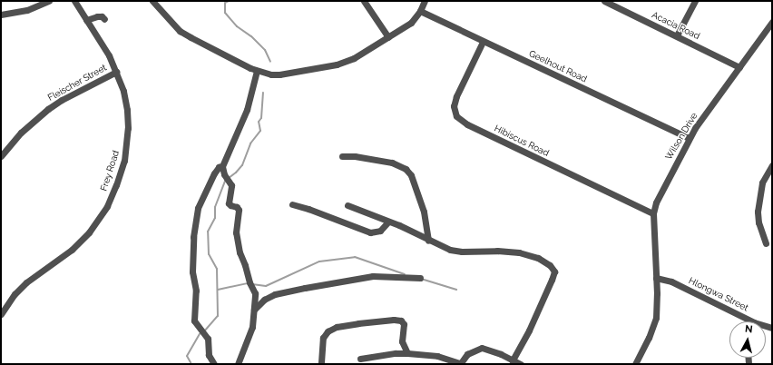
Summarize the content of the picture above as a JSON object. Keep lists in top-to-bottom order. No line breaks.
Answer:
{"streets":{"street":["Acacia Road","Geelhout Road","Fleischer Street","Wilson Drive","Hibiscus Road","Frey Road","Hlongwa Street"]},"crossings":[["Acacia Road","Wilson Drive"],["Geelhout Road","Wilson Drive"],["Geelhout Road","Hibiscus Road"],["Fleischer Street","Frey Road"],["Wilson Drive","Hibiscus Road"],["Wilson Drive","Hlongwa Street"]],"north":"top"}
